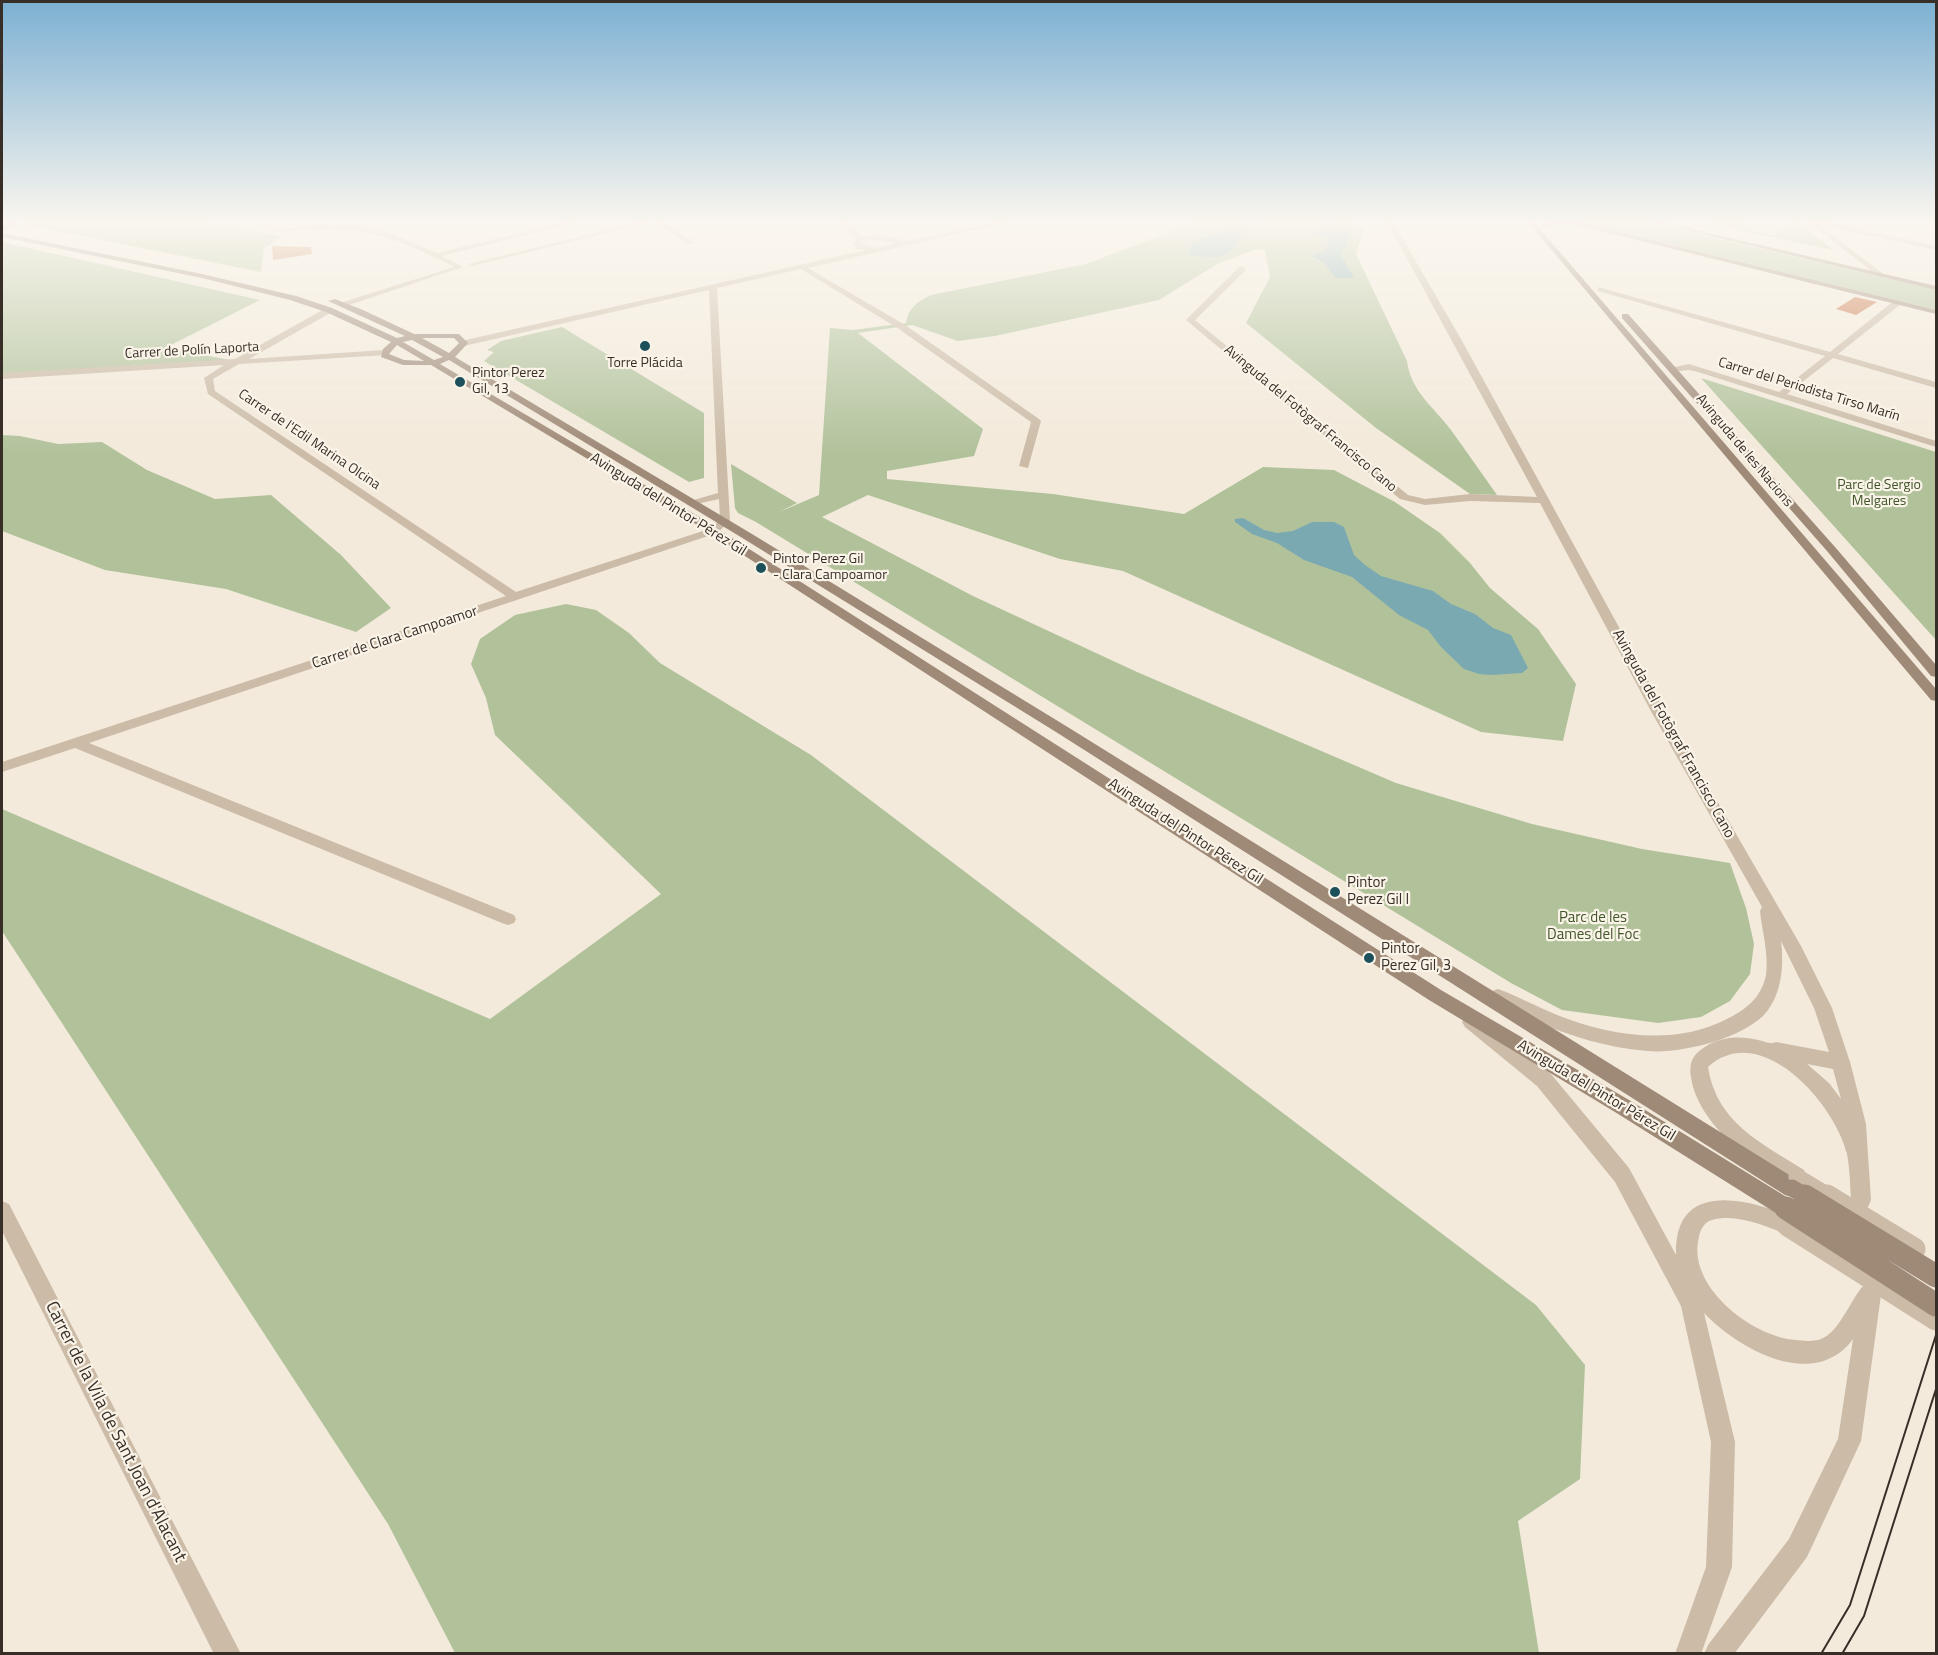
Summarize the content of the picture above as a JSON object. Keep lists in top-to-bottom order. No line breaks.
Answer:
{"streets":{"main road":["Avinguda de les Nacions","Avinguda del Pintor Pérez Gil"],"street":["Carrer de Polín Laporta","Carrer del Periodista Tirso Marín","Avinguda del Fotògraf Francisco Cano","Carrer de l'Edil Marina Olcina","Carrer de Clara Campoamor","Carrer de la Vila de Sant Joan d'Alacant"]},"crossings":[["Carrer de Polín Laporta","Carrer de l'Edil Marina Olcina"],["Carrer de Polín Laporta","Avinguda del Pintor Pérez Gil"],["Carrer del Periodista Tirso Marín","Avinguda de les Nacions"],["Avinguda del Fotògraf Francisco Cano","Avinguda del Pintor Pérez Gil"],["Carrer de l'Edil Marina Olcina","Avinguda del Pintor Pérez Gil"],["Carrer de l'Edil Marina Olcina","Carrer de Clara Campoamor"],["Avinguda del Pintor Pérez Gil","Carrer de Clara Campoamor"]],"parks":["Parc de Sergio Melgares","Parc de les Dames del Foc"],"places":["Torre Plácida","Pintor Perez Gil, 13","Pintor Perez Gil - Clara Campoamor","Pintor Perez Gil I","Pintor Perez Gil, 3"]}
